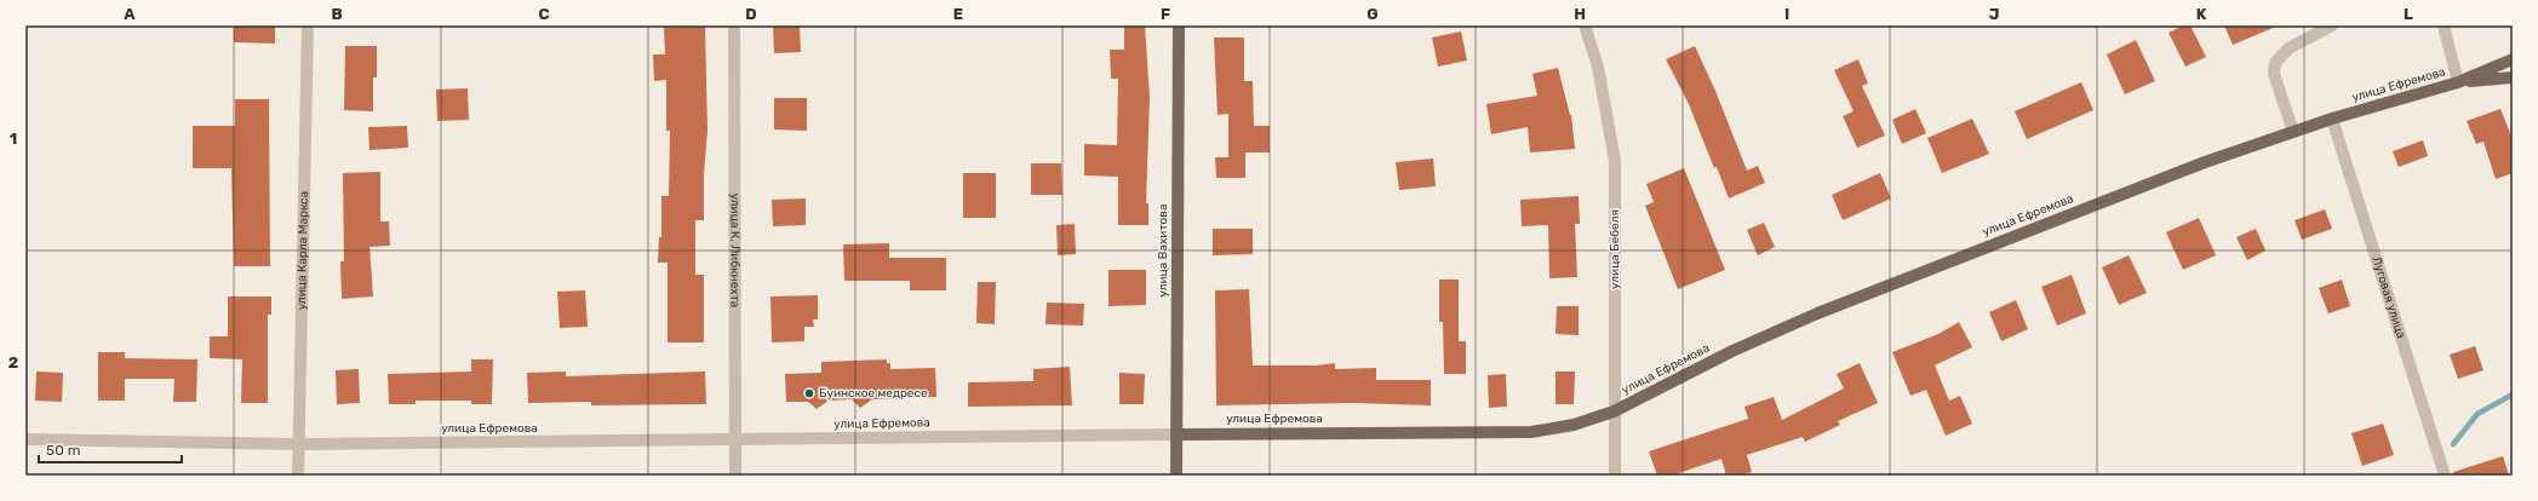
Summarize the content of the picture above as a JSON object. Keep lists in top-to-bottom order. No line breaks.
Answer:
{"streets":{"main road":["улица Ефремова","улица Вахитова"],"street":["улица Бебеля","улица Карла Маркса","улица К. Либкнехта","Луговая улица"]},"crossings":[["улица Ефремова","улица Бебеля"],["улица Ефремова","улица Карла Маркса"],["улица Ефремова","улица К. Либкнехта"],["улица Ефремова","улица Вахитова"],["улица Ефремова","Луговая улица"]],"places":["Буинское медресе"],"scale_bar":"50 m","grid":{"columns":["A","B","C","D","E","F","G","H","I","J","K","L"],"rows":["1","2"]}}
